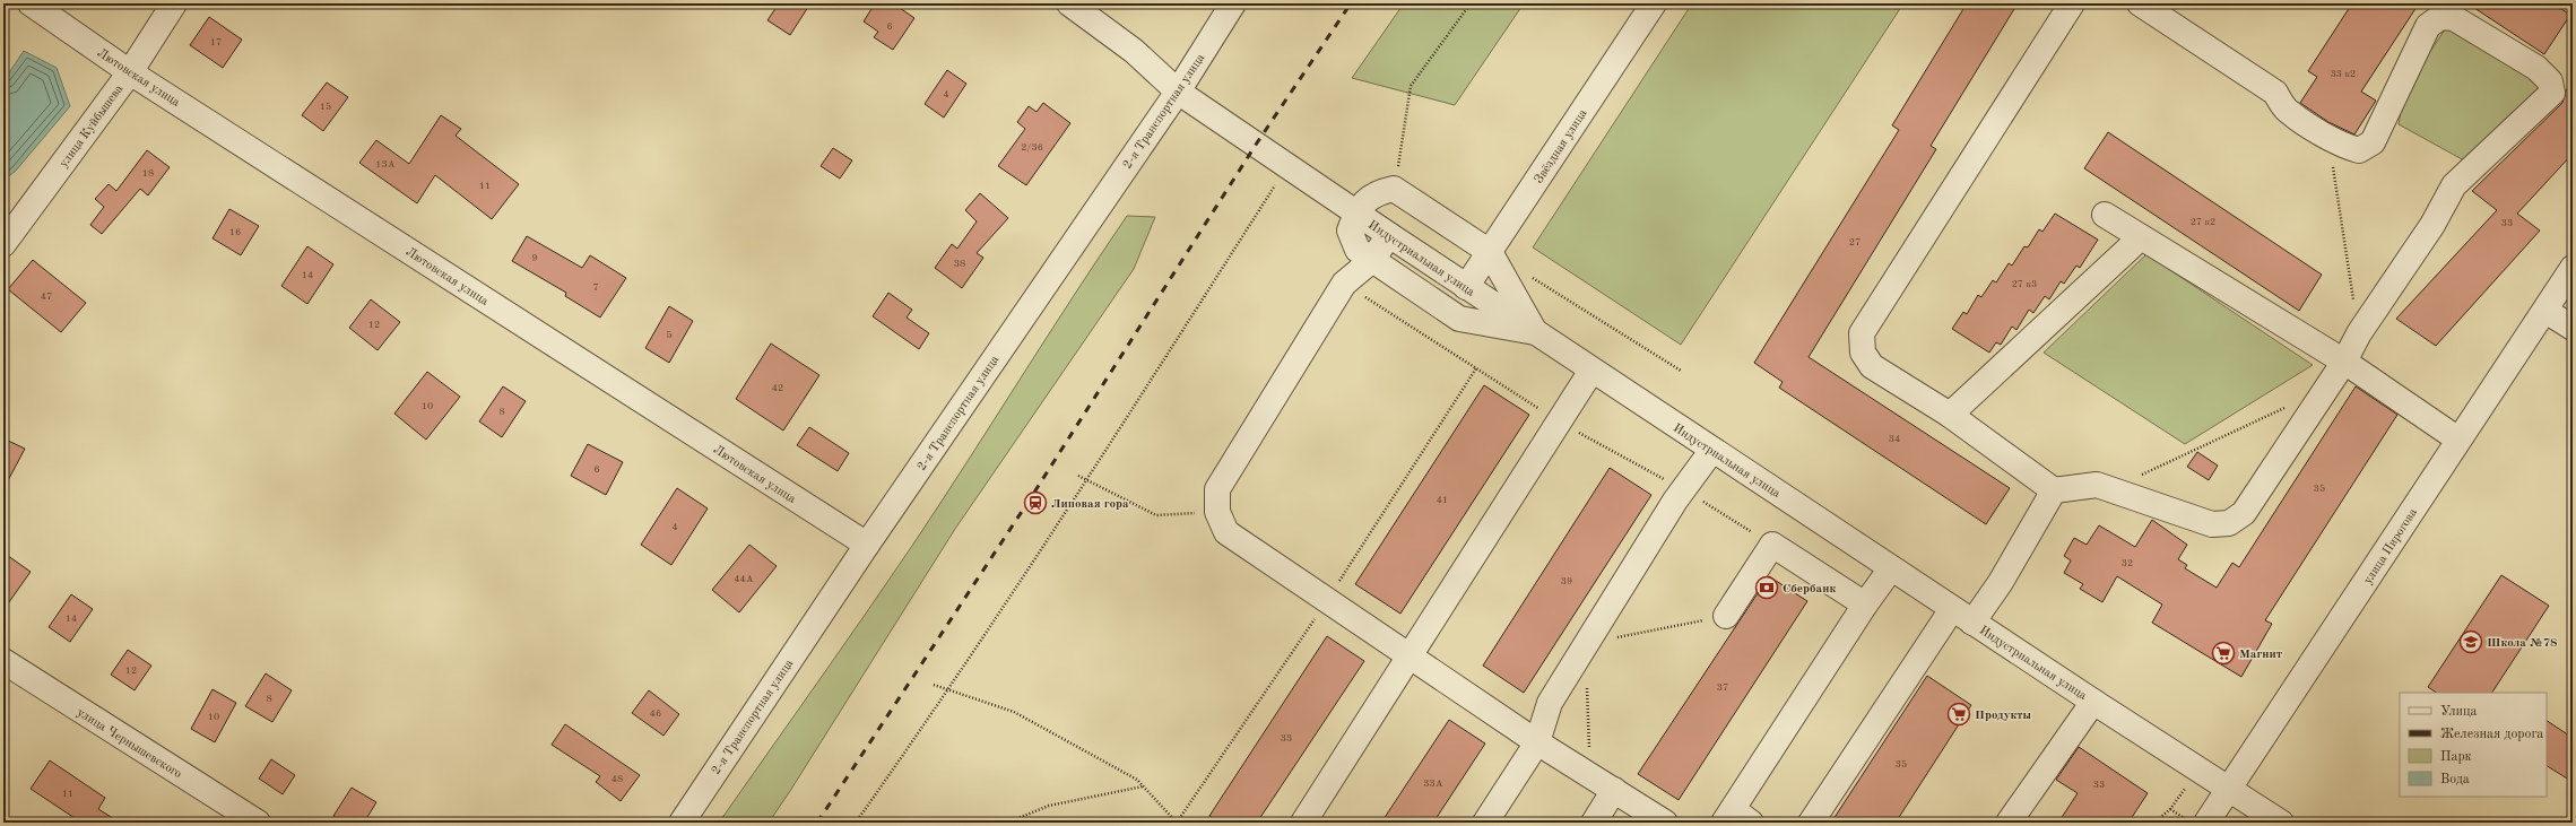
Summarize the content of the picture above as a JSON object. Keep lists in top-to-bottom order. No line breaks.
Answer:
{"streets":{"street":["Лютовская улица","2-я Транспортная улица","улица Куйбышева","Звёздная улица","Индустриальная улица","улица Пирогова","улица Чернышевского"]},"crossings":[["Лютовская улица","2-я Транспортная улица"],["Лютовская улица","улица Куйбышева"],["2-я Транспортная улица","Индустриальная улица"],["Звёздная улица","Индустриальная улица"],["Индустриальная улица","улица Пирогова"]],"places":{"station":["Липовая гора"],"bank":["Сбербанк"],"school or university":["Школа №78"],"supermarket":["Магнит","Продукты"]},"house_numbers":["6","17","33 к2","4","15","2/36","13А","18","11","27 к2","33","16","27","9","38","14","27 к3","7","47","12","5","42","10","8","34","6","35","41","4","32","44А","39","14","12","37","8","46","10","33","35","48","33А","33","11"],"legend":["Улица","Железная дорога","Парк","Вода"]}
